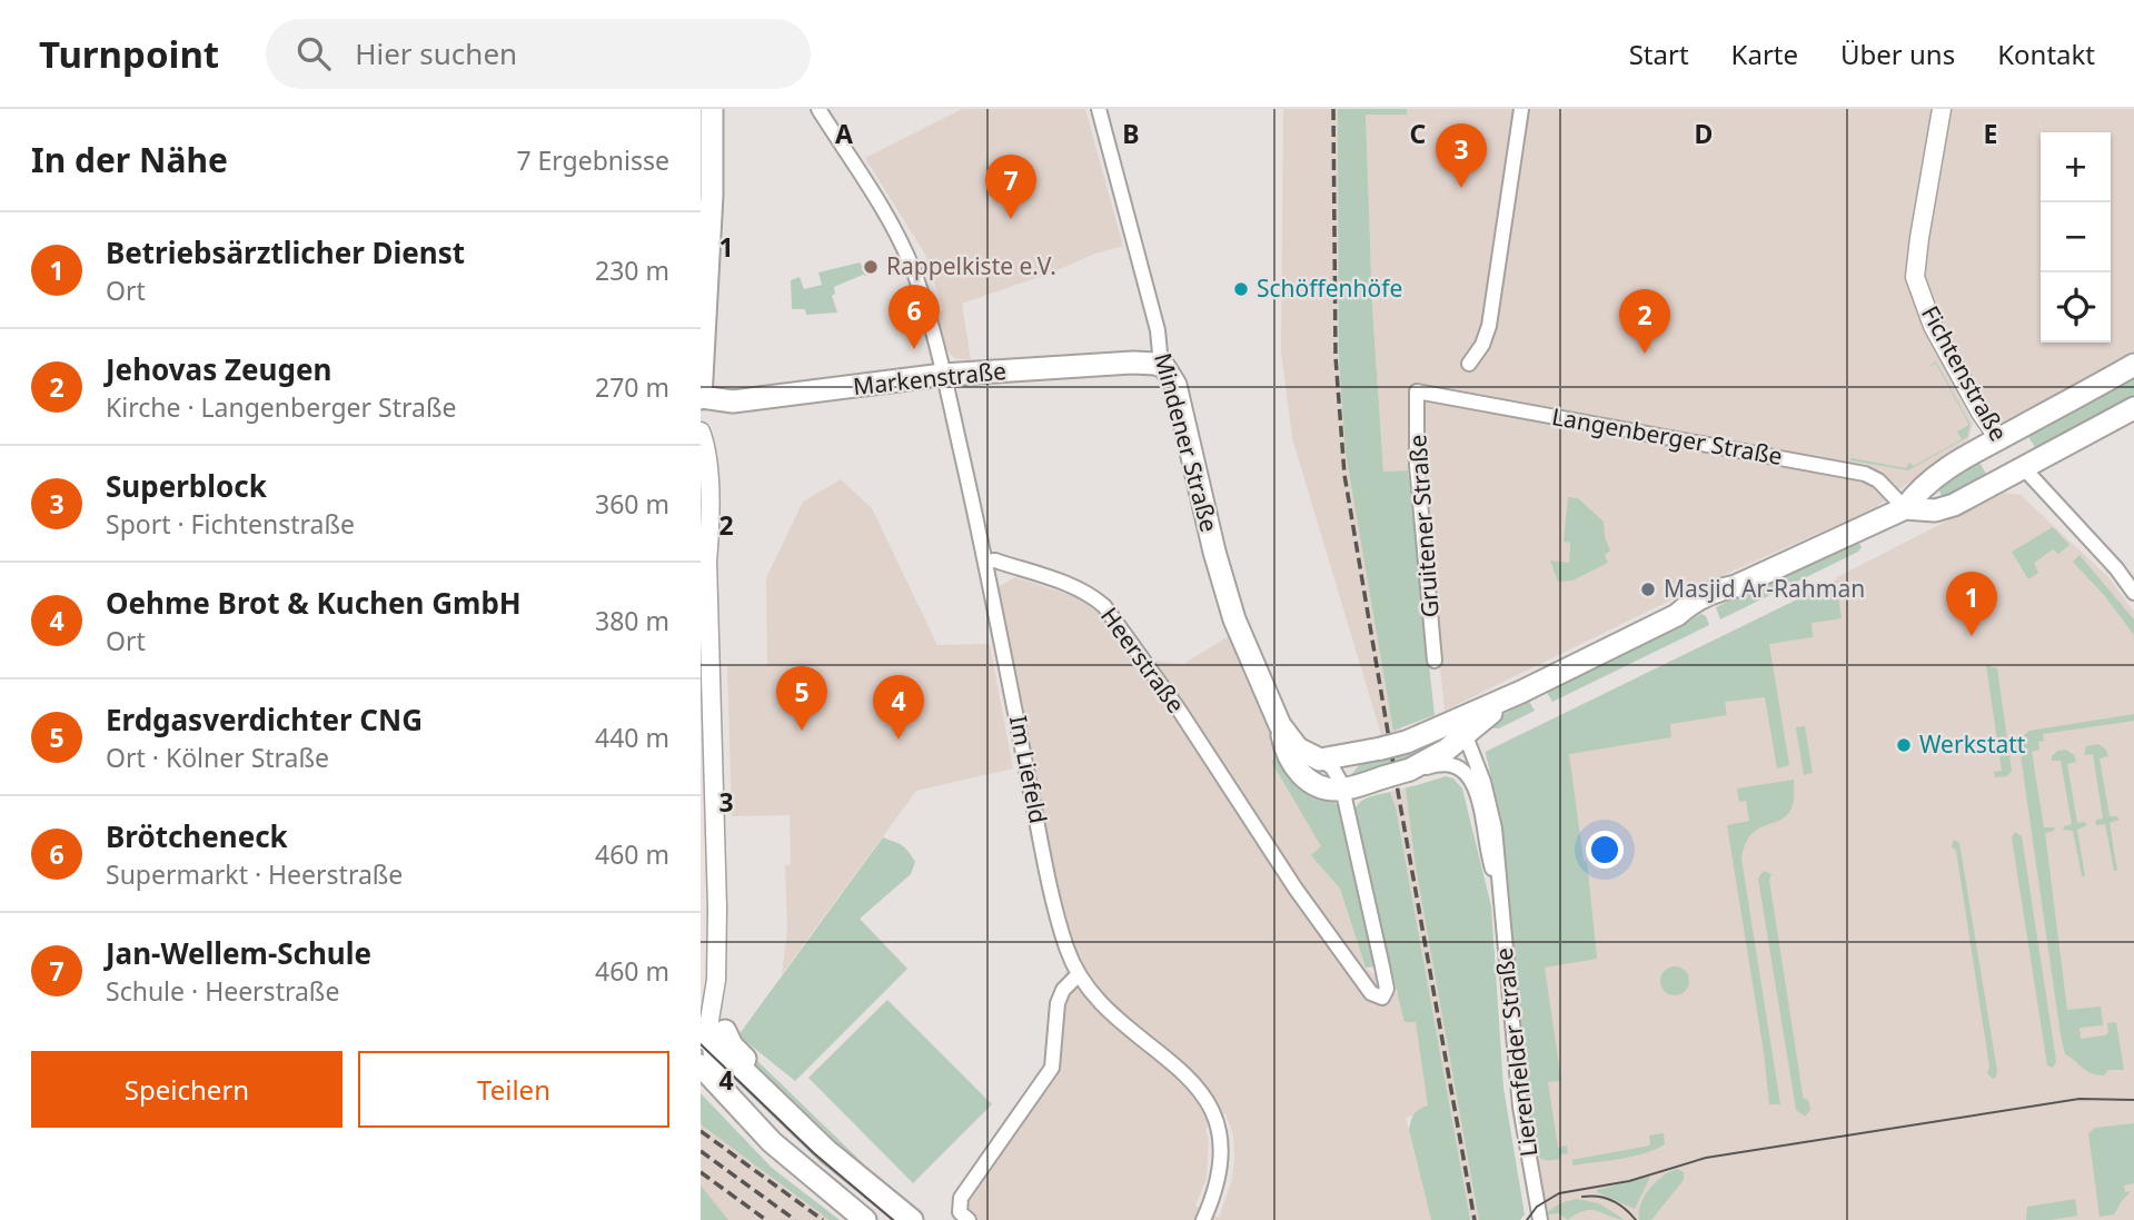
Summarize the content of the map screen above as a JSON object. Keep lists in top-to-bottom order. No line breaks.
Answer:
{"streets":{"main road":["Markenstraße","Mindener Straße"],"street":["Fichtenstraße","Langenberger Straße","Gruitener Straße","Heerstraße","Im Liefeld","Lierenfelder Straße"]},"crossings":[["Markenstraße","Mindener Straße"],["Langenberger Straße","Gruitener Straße"],["Mindener Straße","Heerstraße"],["Heerstraße","Im Liefeld"]],"places":["Rappelkiste e.V.","Schöffenhöfe","Masjid Ar-Rahman","Werkstatt"],"page":{"header":"Turnpoint","search":"Hier suchen","nav":["Start","Karte","Über uns","Kontakt"],"heading":["In der Nähe","7 Ergebnisse"],"pins":["3","7","6","2","1","5","4"],"map_buttons":["+","−"],"list":[{"mark":"1","name":"Betriebsärztlicher Dienst","note":"Ort","value":"230 m"},{"mark":"2","name":"Jehovas Zeugen","note":"Kirche · Langenberger Straße","value":"270 m"},{"mark":"3","name":"Superblock","note":"Sport · Fichtenstraße","value":"360 m"},{"mark":"4","name":"Oehme Brot & Kuchen GmbH","note":"Ort","value":"380 m"},{"mark":"5","name":"Erdgasverdichter CNG","note":"Ort · Kölner Straße","value":"440 m"},{"mark":"6","name":"Brötcheneck","note":"Supermarkt · Heerstraße","value":"460 m"},{"mark":"7","name":"Jan-Wellem-Schule","note":"Schule · Heerstraße","value":"460 m"}],"buttons":["Speichern","Teilen"]},"grid":{"columns":["A","B","C","D","E"],"rows":["1","2","3","4"]}}
